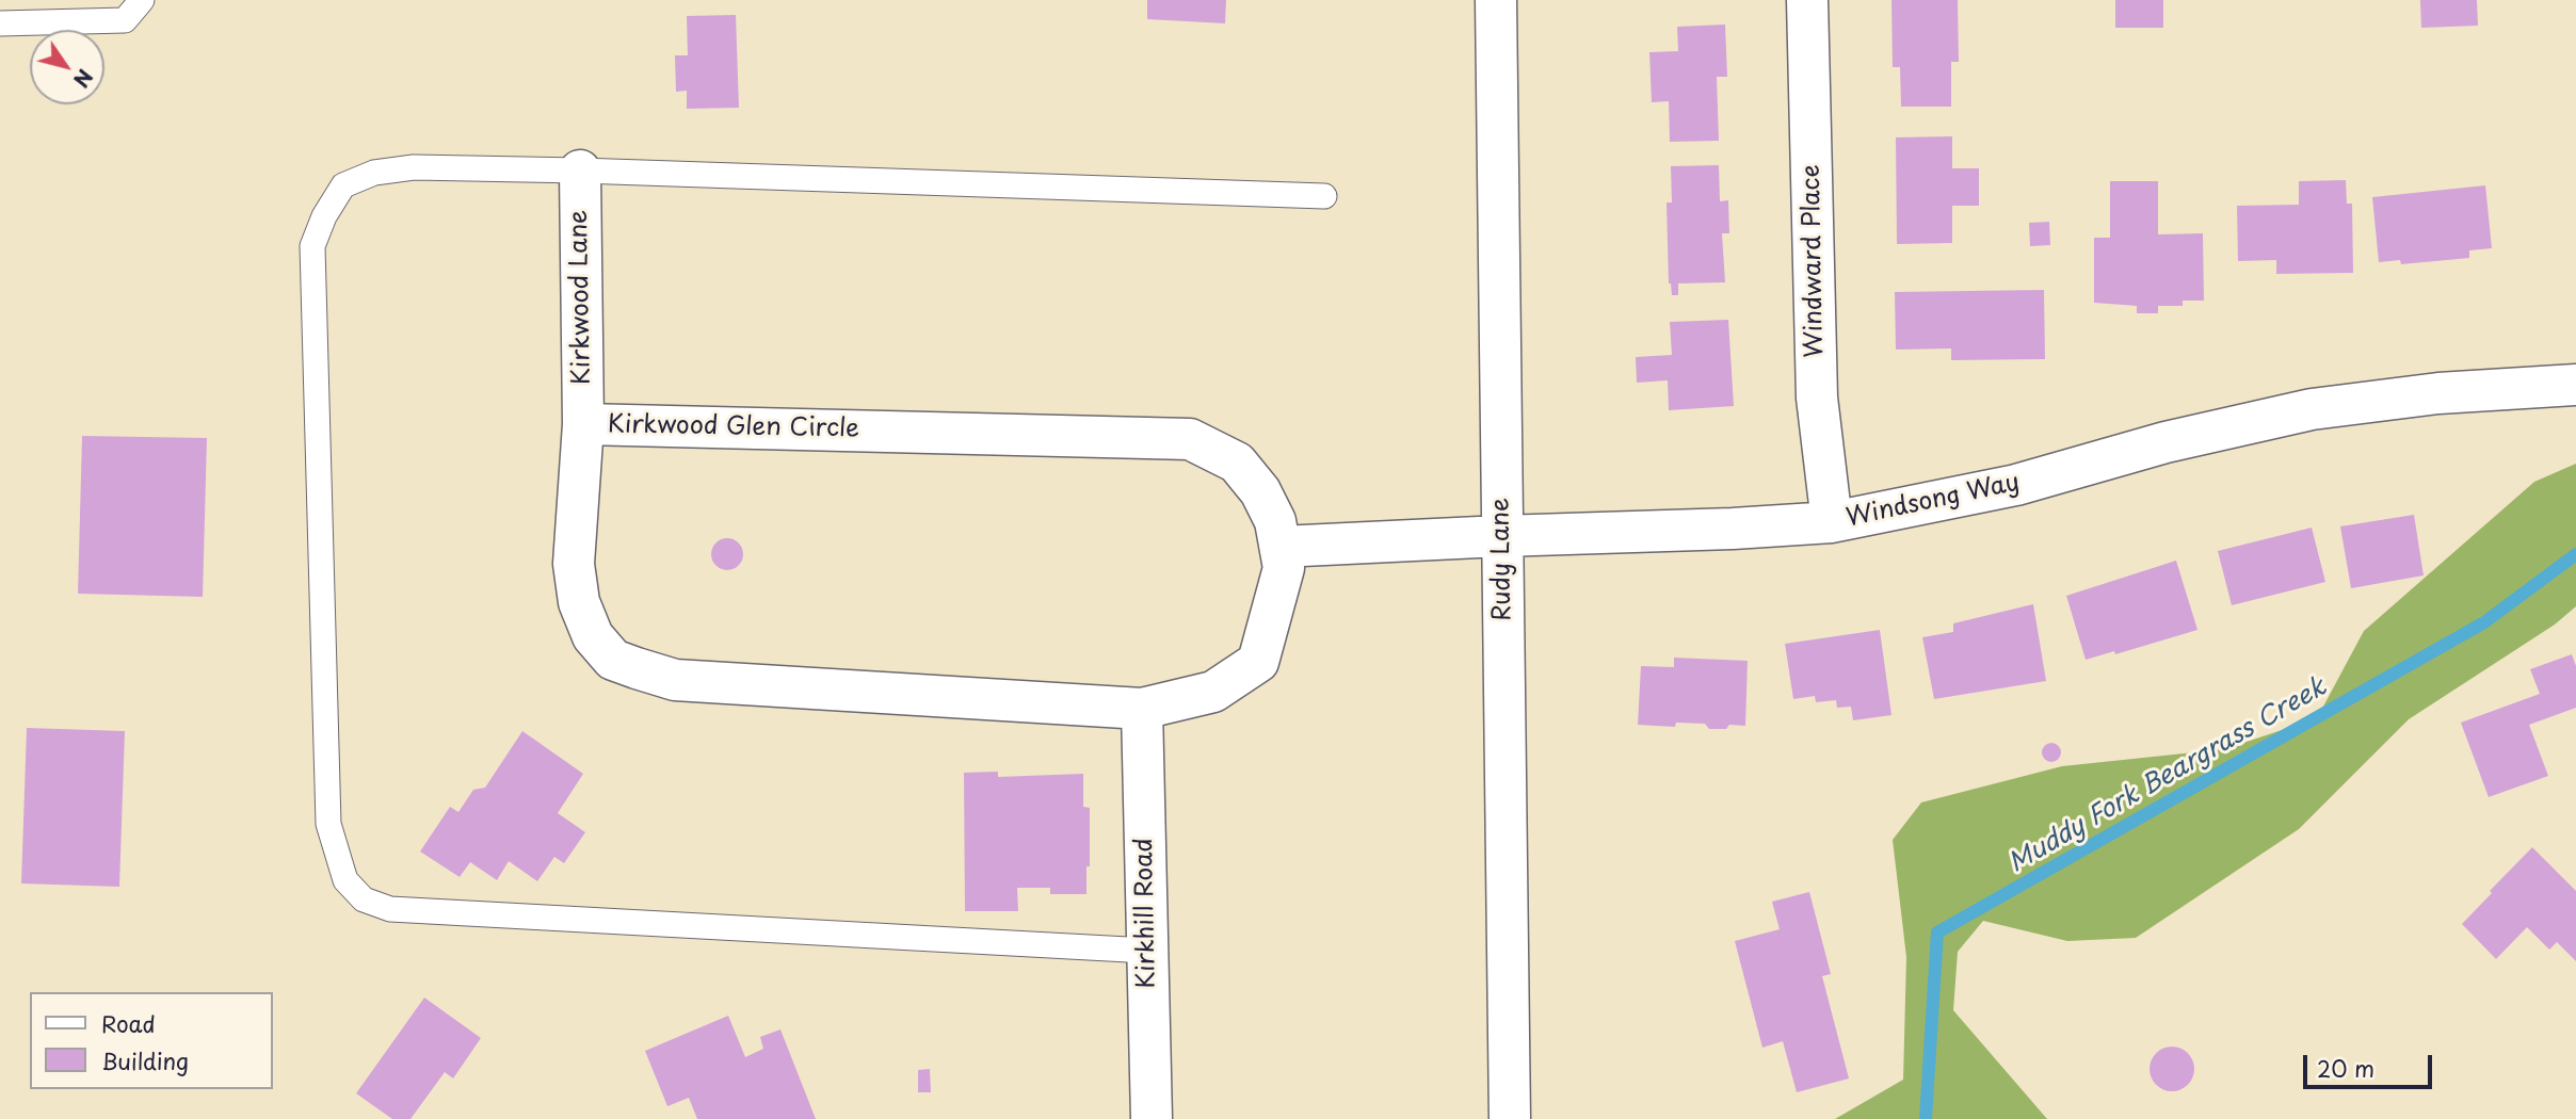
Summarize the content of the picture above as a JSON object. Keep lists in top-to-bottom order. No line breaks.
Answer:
{"streets":{"street":["Windward Place","Kirkwood Lane","Kirkwood Glen Circle","Windsong Way","Rudy Lane","Kirkhill Road"]},"crossings":[["Windward Place","Windsong Way"],["Kirkwood Lane","Kirkwood Glen Circle"],["Kirkwood Glen Circle","Windsong Way"],["Kirkwood Glen Circle","Kirkhill Road"],["Windsong Way","Rudy Lane"]],"water":["Muddy Fork Beargrass Creek"],"legend":["Road","Building"],"scale_bar":"20 m","north":"bottom right"}
